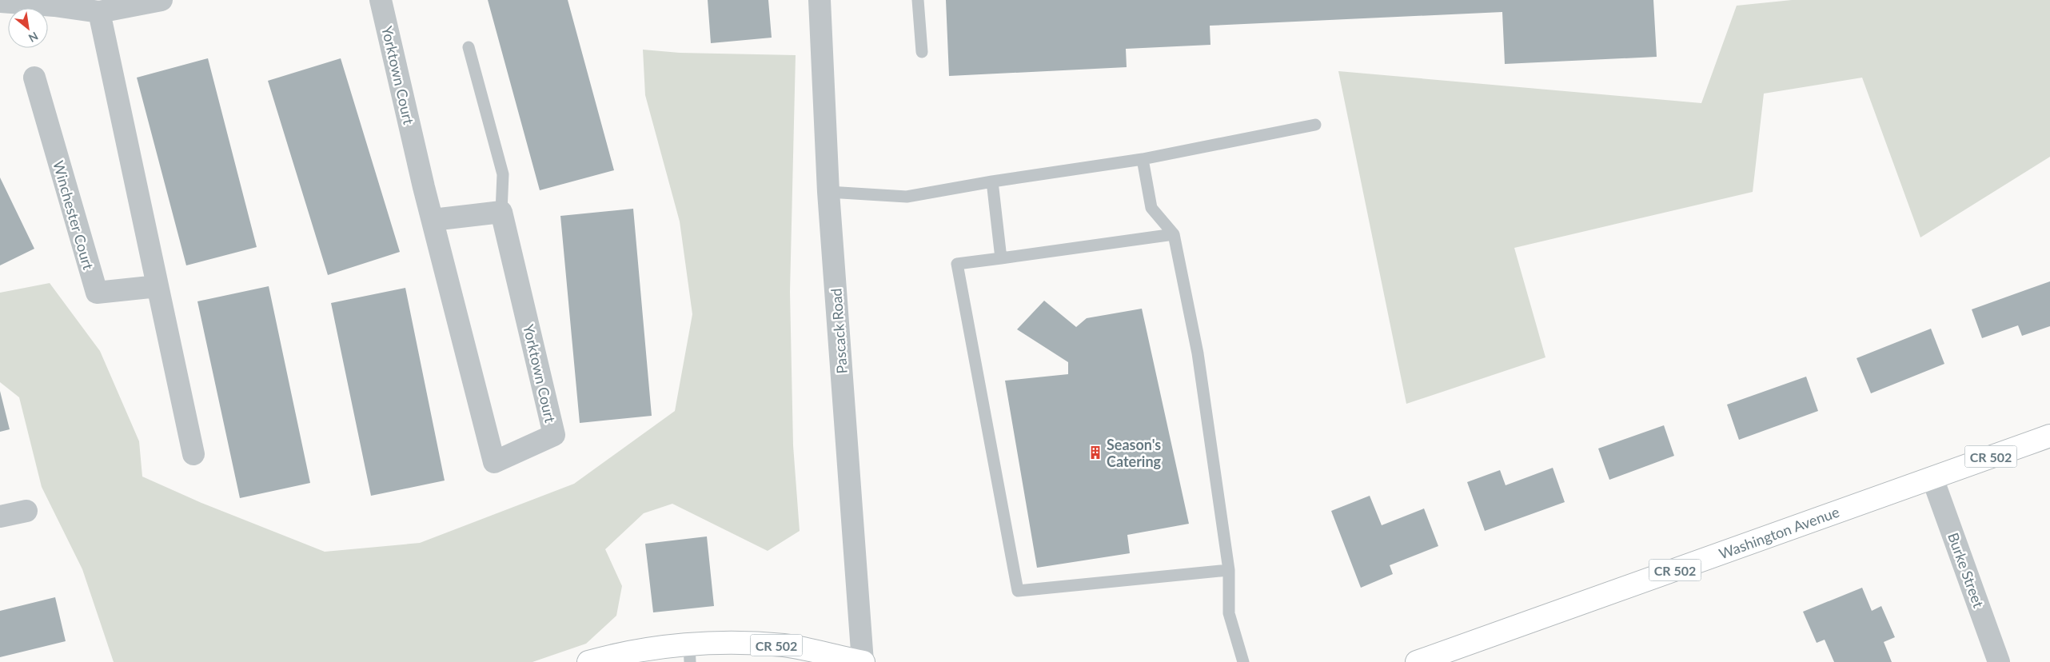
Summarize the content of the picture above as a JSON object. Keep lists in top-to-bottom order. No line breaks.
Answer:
{"streets":{"main road":["CR 502","Washington Avenue"],"street":["Yorktown Court","Winchester Court","Pascack Road","Burke Street"]},"crossings":[["Pascack Road","CR 502"],["Washington Avenue","Burke Street"]],"places":{"building":["Season's Catering"]},"north":"bottom right"}
